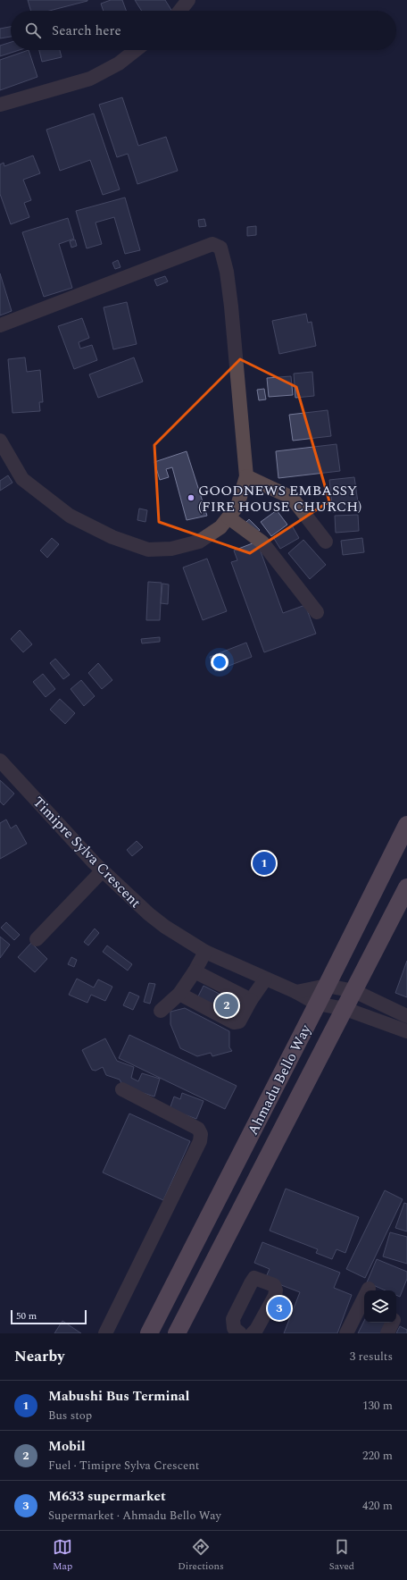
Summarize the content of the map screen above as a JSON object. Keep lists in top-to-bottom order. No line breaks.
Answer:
{"streets":{"main road":["Ahmadu Bello Way"],"street":["Timipre Sylva Crescent"]},"crossings":[["Timipre Sylva Crescent","Ahmadu Bello Way"]],"places":["GOODNEWS EMBASSY (FIRE HOUSE CHURCH)"],"scale_bar":"50 m","page":{"search":"Search here","pins":["1","2","3"],"scale":"50 m","heading":["Nearby","3 results"],"list":[{"mark":"1","name":"Mabushi Bus Terminal","note":"Bus stop","value":"130 m"},{"mark":"2","name":"Mobil","note":"Fuel · Timipre Sylva Crescent","value":"220 m"},{"mark":"3","name":"M633 supermarket","note":"Supermarket · Ahmadu Bello Way","value":"420 m"}],"nav":["Map","Directions","Saved"]}}
